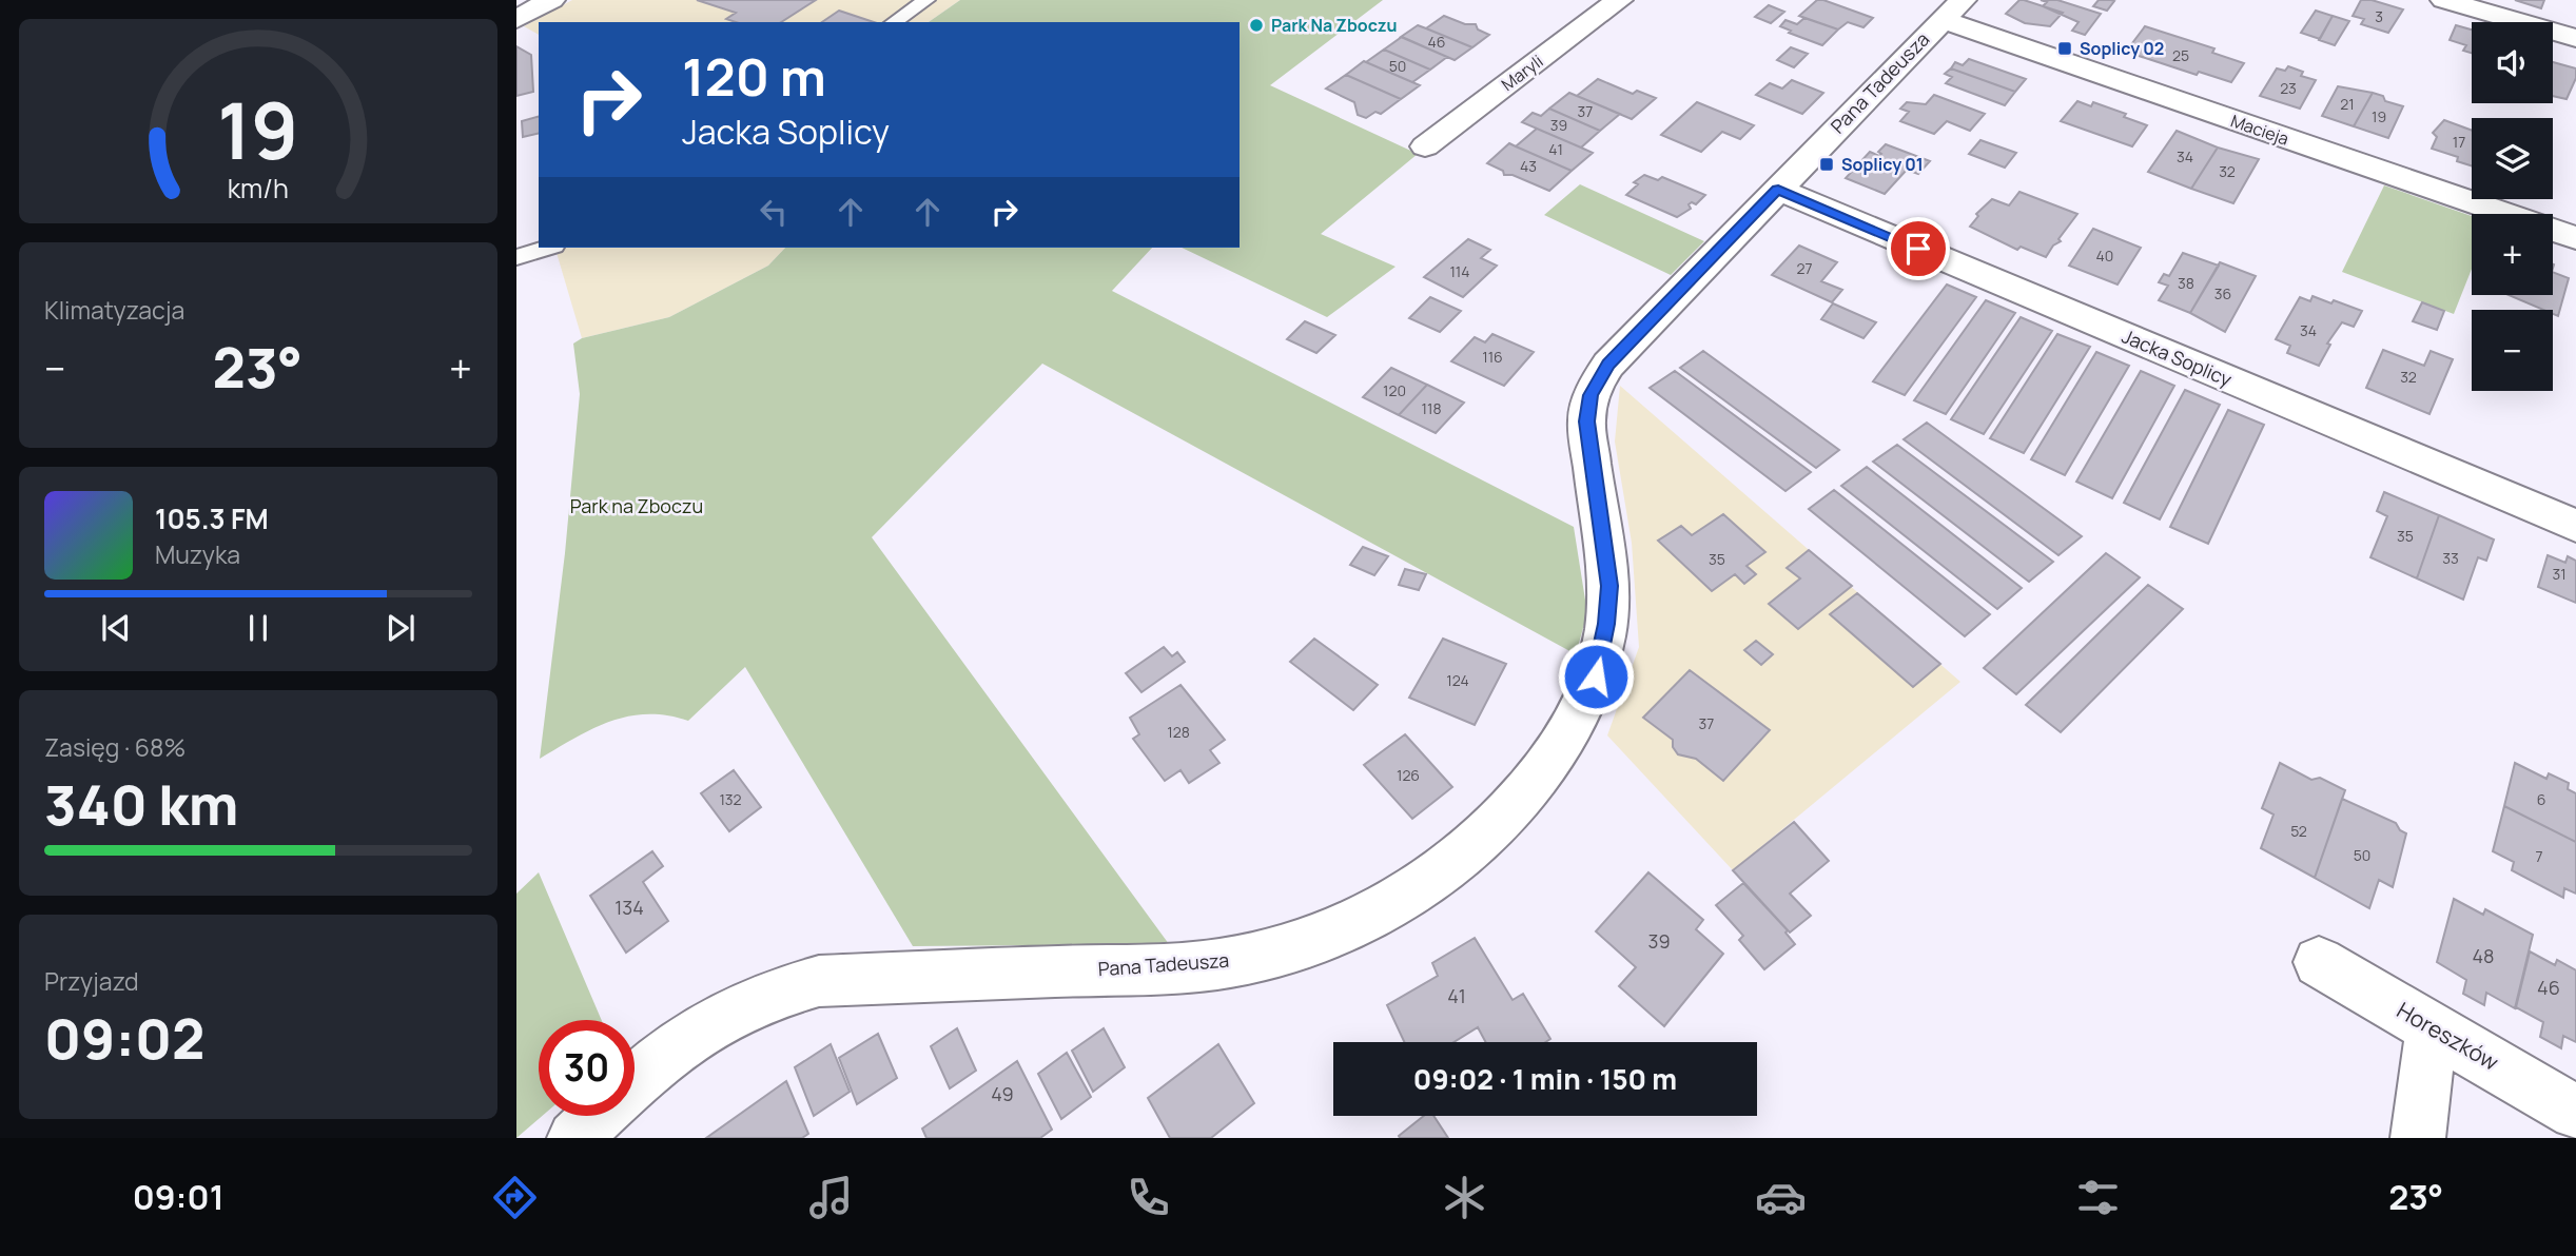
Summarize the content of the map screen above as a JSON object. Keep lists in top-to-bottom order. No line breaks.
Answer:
{"streets":{"street":["Maryli","Pana Tadeusza","Macieja","Jacka Soplicy","Horeszków"]},"crossings":[["Pana Tadeusza","Macieja"],["Pana Tadeusza","Jacka Soplicy"]],"parks":["Park na Zboczu"],"places":{"other":["Park Na Zboczu"],"transit":["Soplicy 02","Soplicy 01"]},"house_numbers":["3","46","25","50","23","21","37","19","39","17","41","34","43","32","40","27","114","38","36","34","116","32","120","118","35","33","35","31","124","37","128","126","132","6","52","50","7","134","39","48","46","41","49"],"page":{"map_buttons":["+","−"],"turn":["120 m","Jacka Soplicy"],"tile":["Klimatyzacja",["Zasięg · 68%","340 km"],["Przyjazd","09:02"]],"heat":["−","23°","+"],"song":["105.3 FM","Muzyka"],"limit":"30","trip":"09:02 · 1 min · 150 m","tabs":["09:01","23°"],"gauge":["19","km/h"]}}
